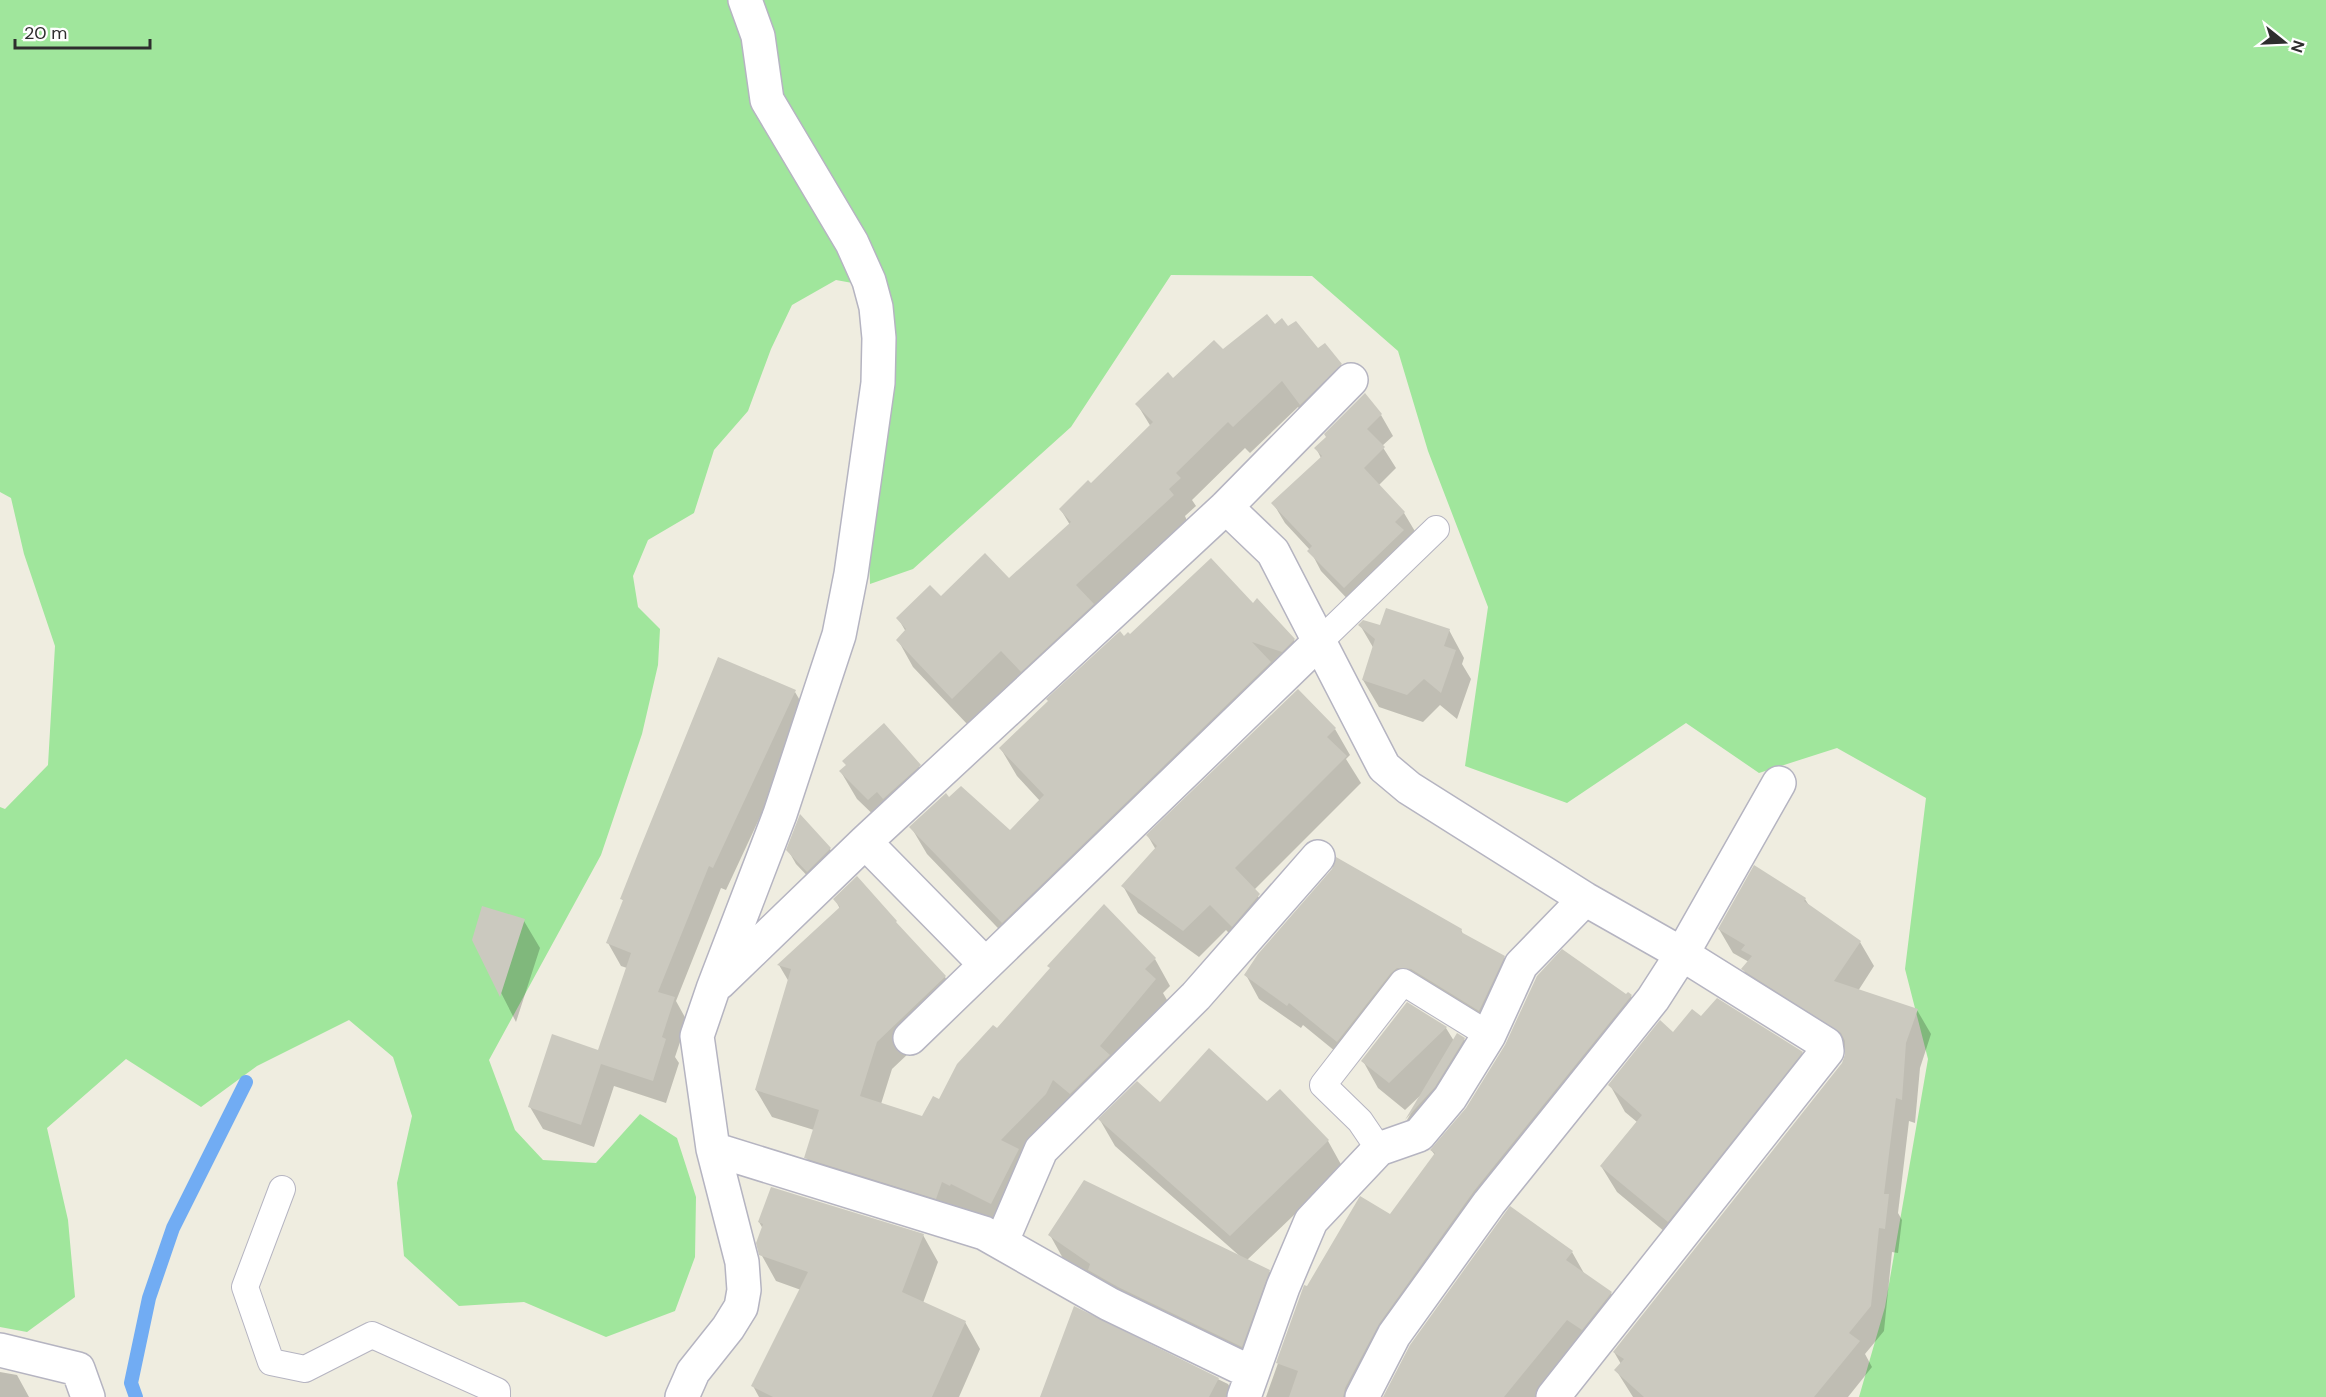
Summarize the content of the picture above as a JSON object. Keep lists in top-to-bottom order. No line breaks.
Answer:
{"scale_bar":"20 m","north":"right"}
